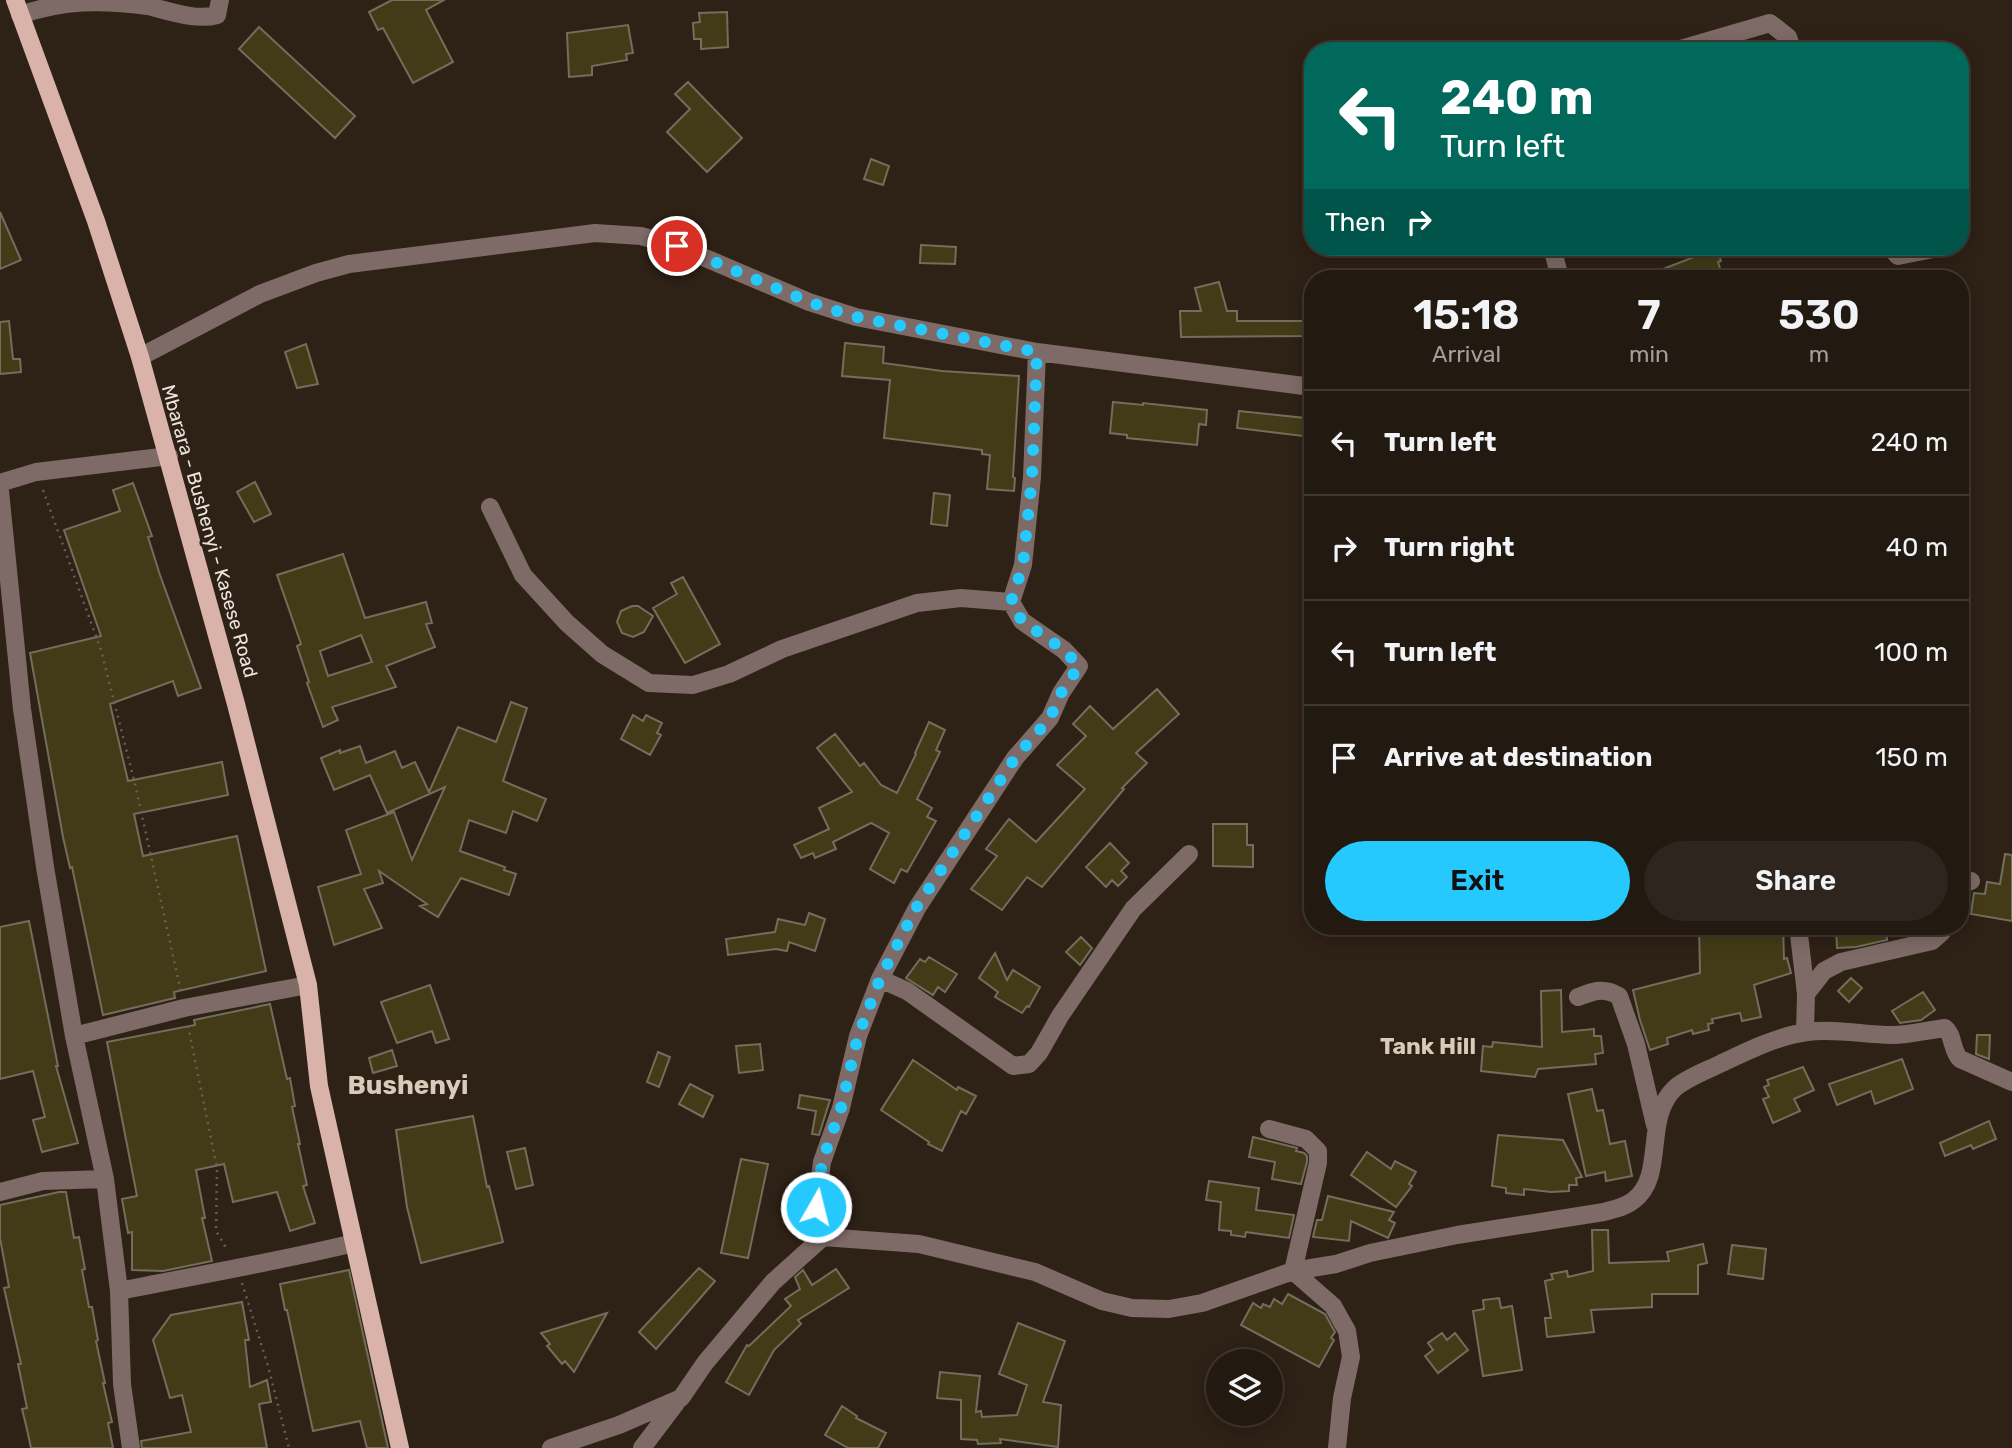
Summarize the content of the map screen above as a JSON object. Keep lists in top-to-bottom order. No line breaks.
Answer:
{"streets":{"main road":["Mbarara - Bushenyi - Kasese Road"]},"districts":["Tank Hill","Bushenyi"],"page":{"turn":["240 m","Turn left"],"then":"Then","eta":["15:18","Arrival","7","min","530","m"],"list":[{"name":"Turn left","value":"240 m"},{"name":"Turn right","value":"40 m"},{"name":"Turn left","value":"100 m"},{"name":"Arrive at destination","value":"150 m"}],"buttons":["Exit","Share"]}}
